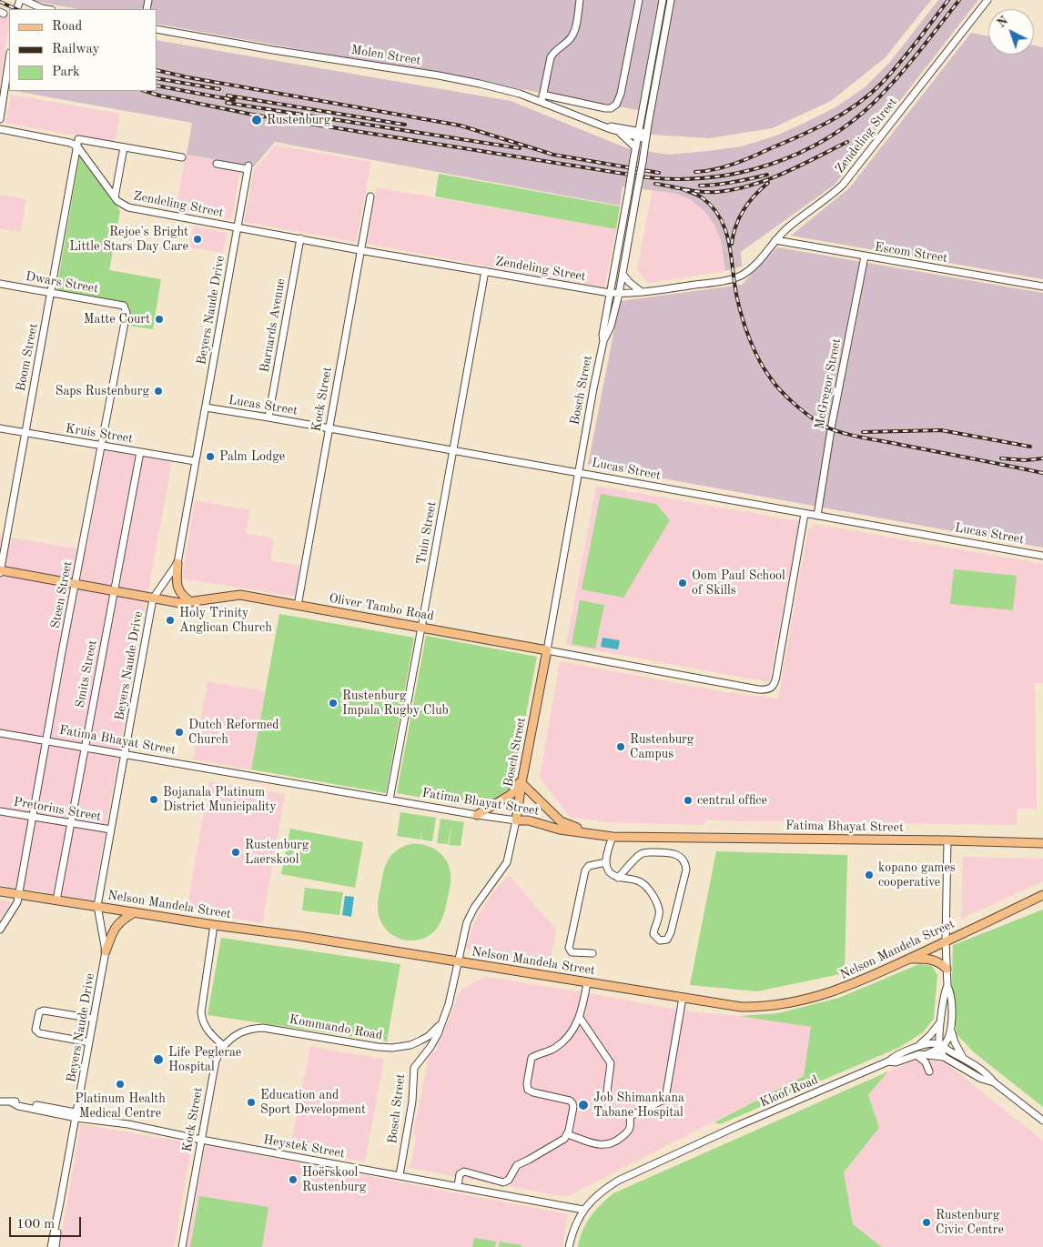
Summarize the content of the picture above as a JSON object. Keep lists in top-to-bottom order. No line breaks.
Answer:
{"streets":{"main road":["Bosch Street","Oliver Tambo Road","Fatima Bhayat Street","Nelson Mandela Street"],"street":["Molen Street","Zendeling Street","Escom Street","Dwars Street","Beyers Naude Drive","Barnards Avenue","Boom Street","McGregor Street","Kock Street","Lucas Street","Kruis Street","Tuin Street","Steen Street","Smits Street","Pretorius Street","Kommando Road","Kloof Road","Heystek Street"]},"crossings":[["Zendeling Street","Escom Street"],["Zendeling Street","Beyers Naude Drive"],["Zendeling Street","Barnards Avenue"],["Zendeling Street","Boom Street"],["Zendeling Street","Bosch Street"],["Zendeling Street","Kock Street"],["Zendeling Street","Tuin Street"],["Escom Street","McGregor Street"],["Dwars Street","Boom Street"],["Dwars Street","Steen Street"],["Beyers Naude Drive","Lucas Street"],["Beyers Naude Drive","Kruis Street"],["Beyers Naude Drive","Oliver Tambo Road"],["Beyers Naude Drive","Fatima Bhayat Street"],["Beyers Naude Drive","Pretorius Street"],["Beyers Naude Drive","Nelson Mandela Street"],["Beyers Naude Drive","Heystek Street"],["Barnards Avenue","Lucas Street"],["Boom Street","Kruis Street"],["Boom Street","Oliver Tambo Road"],["McGregor Street","Lucas Street"],["Bosch Street","Lucas Street"],["Bosch Street","Oliver Tambo Road"],["Bosch Street","Fatima Bhayat Street"],["Bosch Street","Nelson Mandela Street"],["Bosch Street","Kommando Road"],["Bosch Street","Heystek Street"],["Kock Street","Lucas Street"],["Kock Street","Oliver Tambo Road"],["Kock Street","Kommando Road"],["Kock Street","Heystek Street"],["Lucas Street","Tuin Street"],["Lucas Street","Oliver Tambo Road"],["Kruis Street","Steen Street"],["Kruis Street","Smits Street"],["Tuin Street","Oliver Tambo Road"],["Tuin Street","Fatima Bhayat Street"],["Steen Street","Oliver Tambo Road"],["Steen Street","Fatima Bhayat Street"],["Steen Street","Pretorius Street"],["Steen Street","Nelson Mandela Street"],["Oliver Tambo Road","Smits Street"],["Smits Street","Fatima Bhayat Street"],["Smits Street","Pretorius Street"],["Smits Street","Nelson Mandela Street"],["Kloof Road","Heystek Street"]],"places":["Rustenburg","Rejoe's Bright Little Stars Day Care","Matte Court","Saps Rustenburg","Palm Lodge","Oom Paul School of Skills","Holy Trinity Anglican Church","Rustenburg Impala Rugby Club","Dutch Reformed Church","Rustenburg Campus","Bojanala Platinum District Municipality","central office","Rustenburg Laerskool","kopano games cooperative","Life Peglerae Hospital","Platinum Health Medical Centre","Education and Sport Development","Job Shimankana Tabane Hospital","Hoërskool Rustenburg","Rustenburg Civic Centre"],"legend":["Road","Railway","Park"],"scale_bar":"100 m","north":"top left"}
